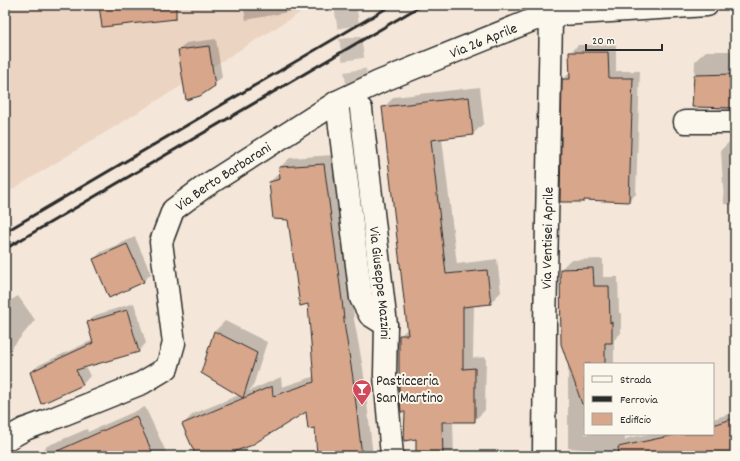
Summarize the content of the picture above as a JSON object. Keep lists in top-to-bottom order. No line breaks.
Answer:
{"streets":{"street":["Via 26 Aprile","Via Berto Barbarani","Via Ventisei Aprile","Via Giuseppe Mazzini"]},"crossings":[["Via 26 Aprile","Via Berto Barbarani"],["Via 26 Aprile","Via Ventisei Aprile"]],"places":{"bar":["Pasticceria San Martino"]},"legend":["Strada","Ferrovia","Edificio"],"scale_bar":"20 m"}
